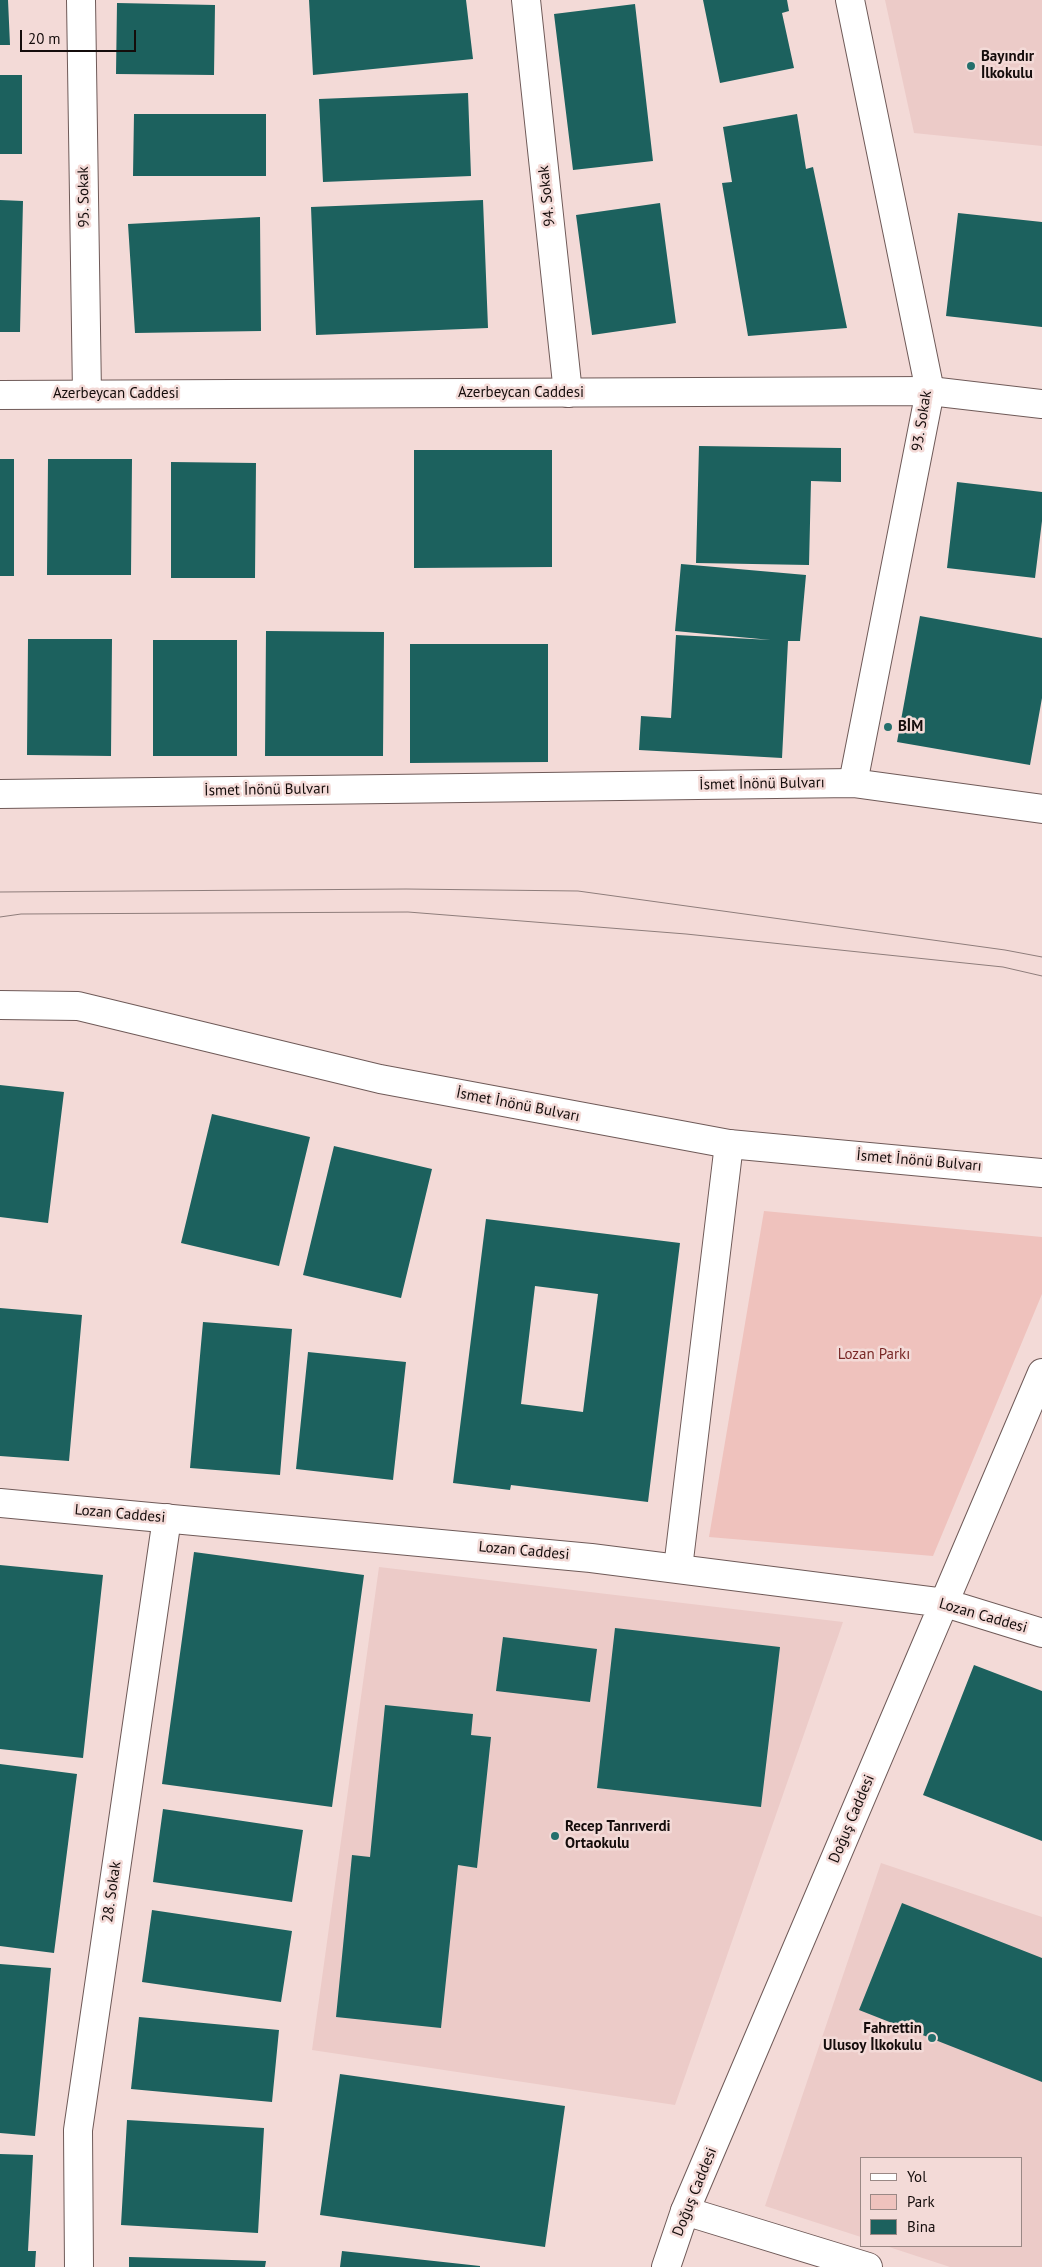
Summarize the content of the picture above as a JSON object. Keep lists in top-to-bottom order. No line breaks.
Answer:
{"streets":{"main road":["94. Sokak","95. Sokak","Azerbeycan Caddesi","93. Sokak","İsmet İnönü Bulvarı","Lozan Caddesi","Doğuş Caddesi","28. Sokak"]},"crossings":[["94. Sokak","Azerbeycan Caddesi"],["95. Sokak","Azerbeycan Caddesi"],["Azerbeycan Caddesi","93. Sokak"],["93. Sokak","İsmet İnönü Bulvarı"],["Lozan Caddesi","Doğuş Caddesi"],["Lozan Caddesi","28. Sokak"]],"parks":["Lozan Parkı"],"places":["Bayındır İlkokulu","BİM","Recep Tanrıverdi Ortaokulu","Fahrettin Ulusoy İlkokulu"],"legend":["Yol","Park","Bina"],"scale_bar":"20 m"}
